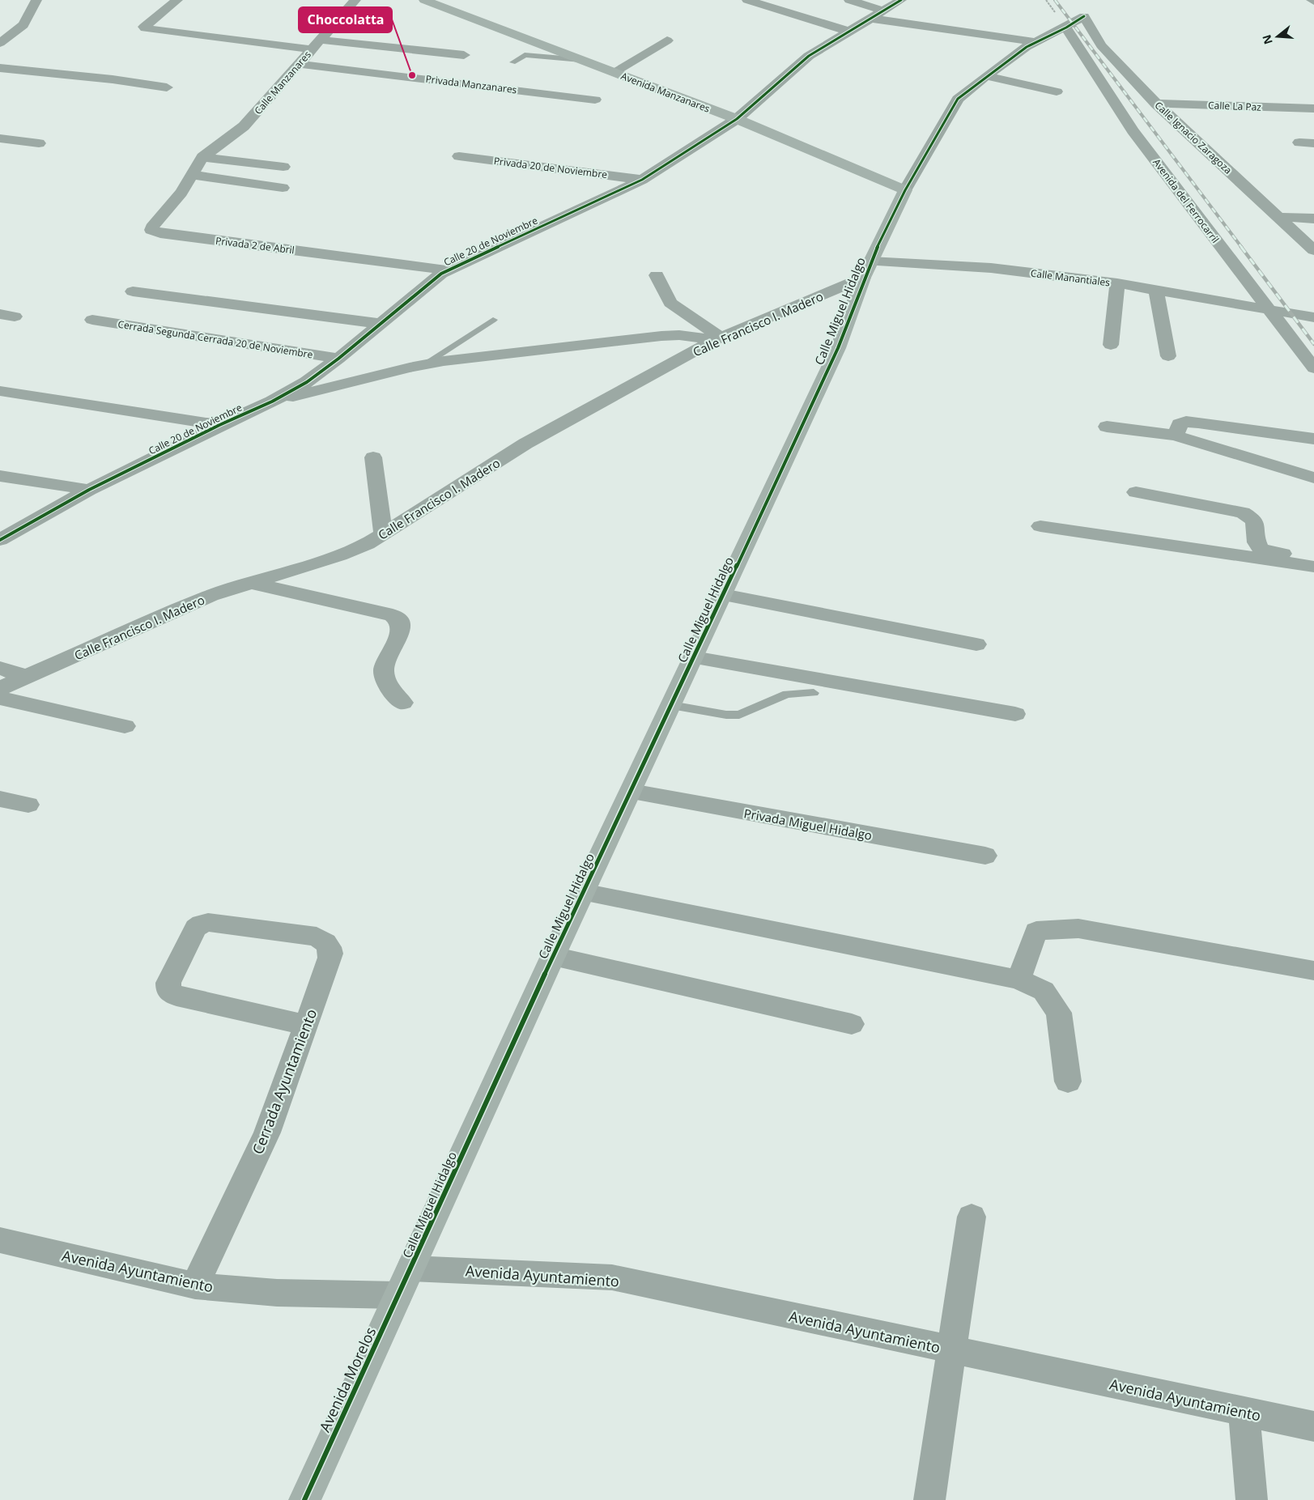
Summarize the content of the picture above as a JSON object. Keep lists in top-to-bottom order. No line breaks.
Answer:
{"streets":{"street":["Calle Manzanares","Privada Manzanares","Avenida Manzanares","Calle La Paz","Calle Ignacio Zaragoza","Privada 20 de Noviembre","Avenida del Ferrocarril","Calle 20 de Noviembre","Privada 2 de Abril","Calle Manantiales","Calle Miguel Hidalgo","Calle Francisco I. Madero","Cerrada Segunda Cerrada 20 de Noviembre","Privada Miguel Hidalgo","Cerrada Ayuntamiento","Avenida Ayuntamiento","Avenida Morelos"]},"crossings":[["Calle Manzanares","Privada Manzanares"],["Calle Manzanares","Privada 2 de Abril"],["Avenida Manzanares","Calle 20 de Noviembre"],["Avenida Manzanares","Calle Miguel Hidalgo"],["Calle La Paz","Calle Ignacio Zaragoza"],["Calle Ignacio Zaragoza","Calle Miguel Hidalgo"],["Privada 20 de Noviembre","Calle 20 de Noviembre"],["Avenida del Ferrocarril","Calle Manantiales"],["Avenida del Ferrocarril","Calle Miguel Hidalgo"],["Calle 20 de Noviembre","Privada 2 de Abril"],["Calle 20 de Noviembre","Cerrada Segunda Cerrada 20 de Noviembre"],["Calle Manantiales","Calle Miguel Hidalgo"],["Calle Manantiales","Calle Francisco I. Madero"],["Calle Miguel Hidalgo","Calle Francisco I. Madero"],["Calle Miguel Hidalgo","Privada Miguel Hidalgo"],["Calle Miguel Hidalgo","Avenida Ayuntamiento"],["Calle Miguel Hidalgo","Avenida Morelos"],["Cerrada Ayuntamiento","Avenida Ayuntamiento"],["Avenida Ayuntamiento","Avenida Morelos"]],"places":["Choccolatta"],"north":"left"}
